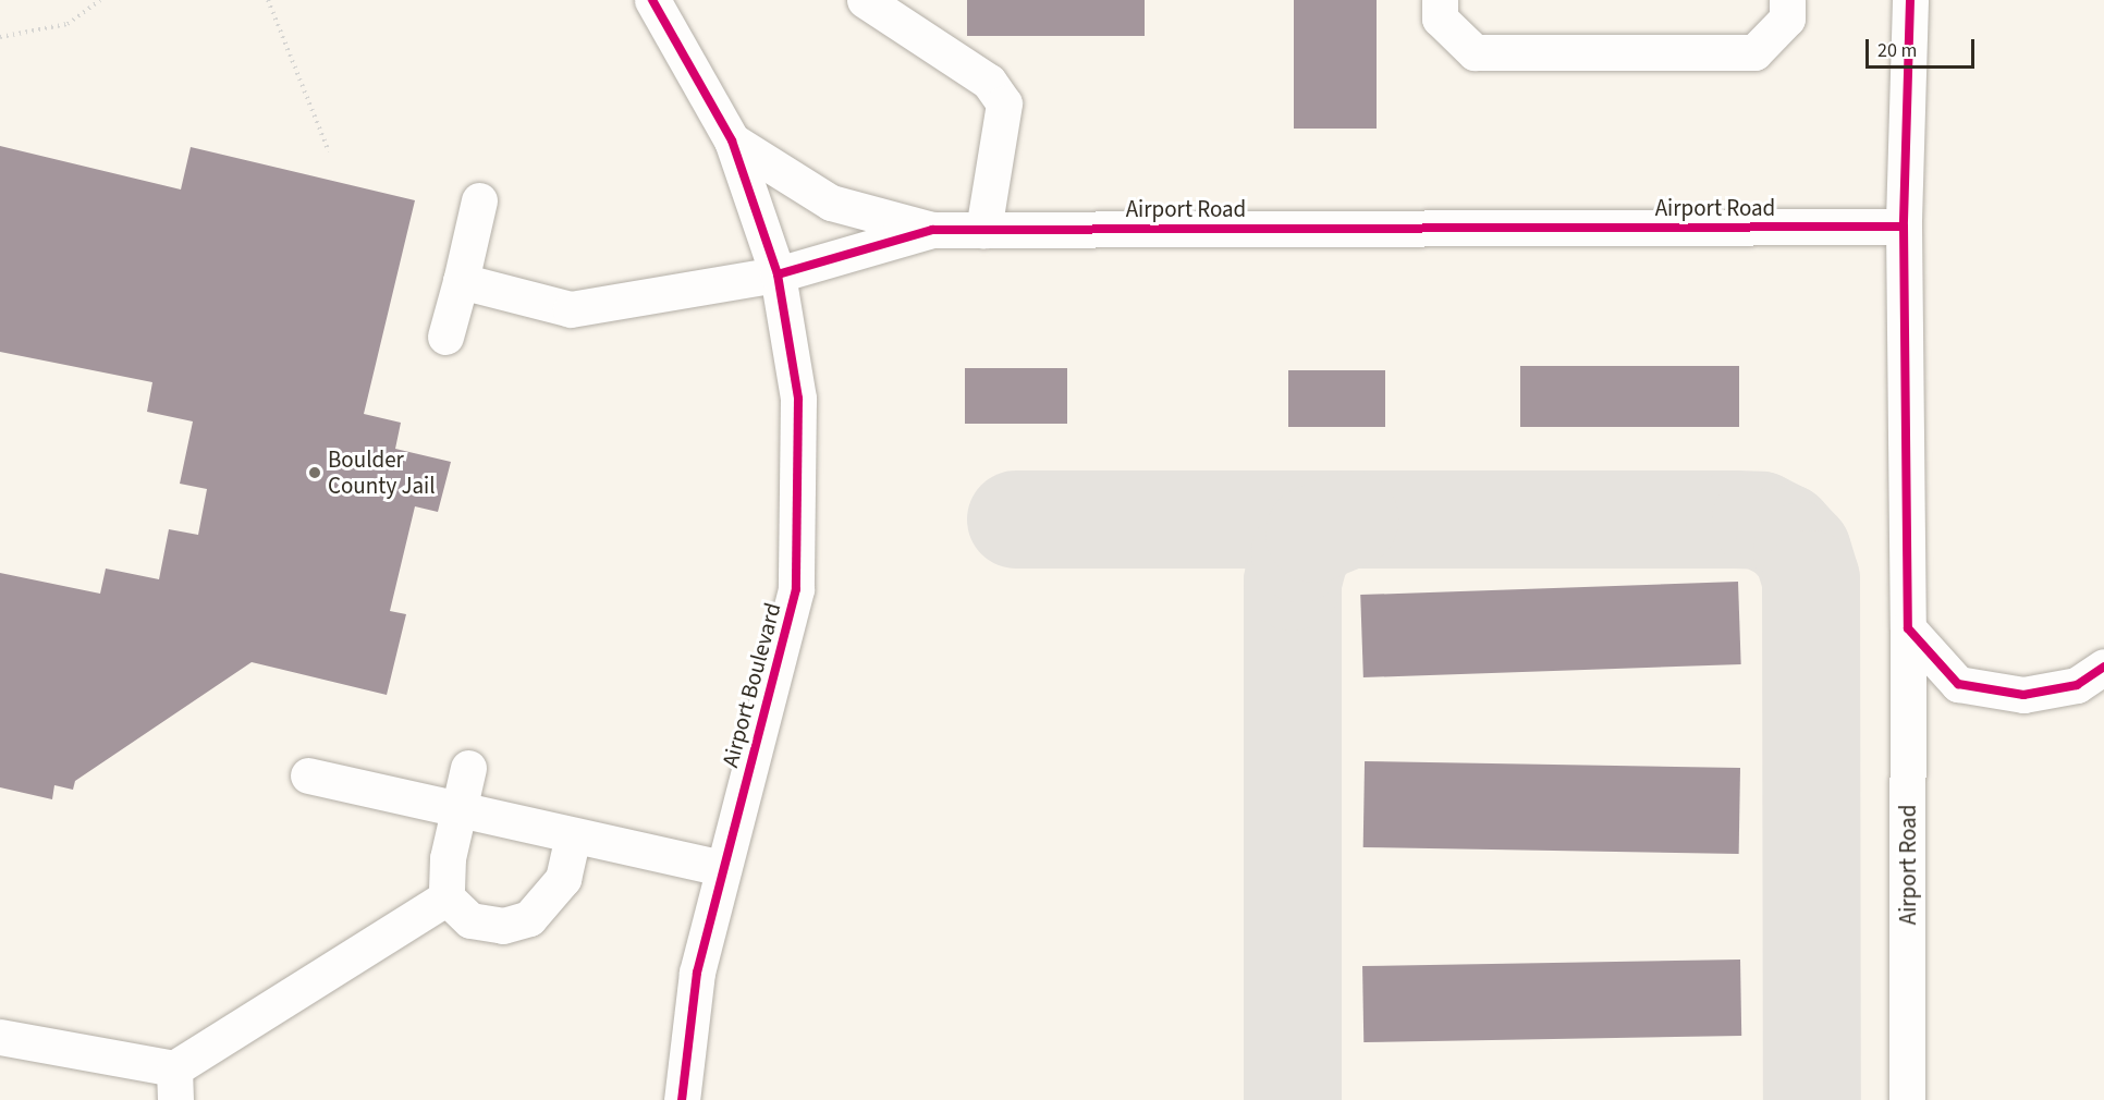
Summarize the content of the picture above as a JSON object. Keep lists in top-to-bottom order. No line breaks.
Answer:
{"streets":{"street":["Airport Road","Airport Boulevard"]},"crossings":[["Airport Road","Airport Boulevard"]],"places":["Boulder County Jail"],"scale_bar":"20 m"}
